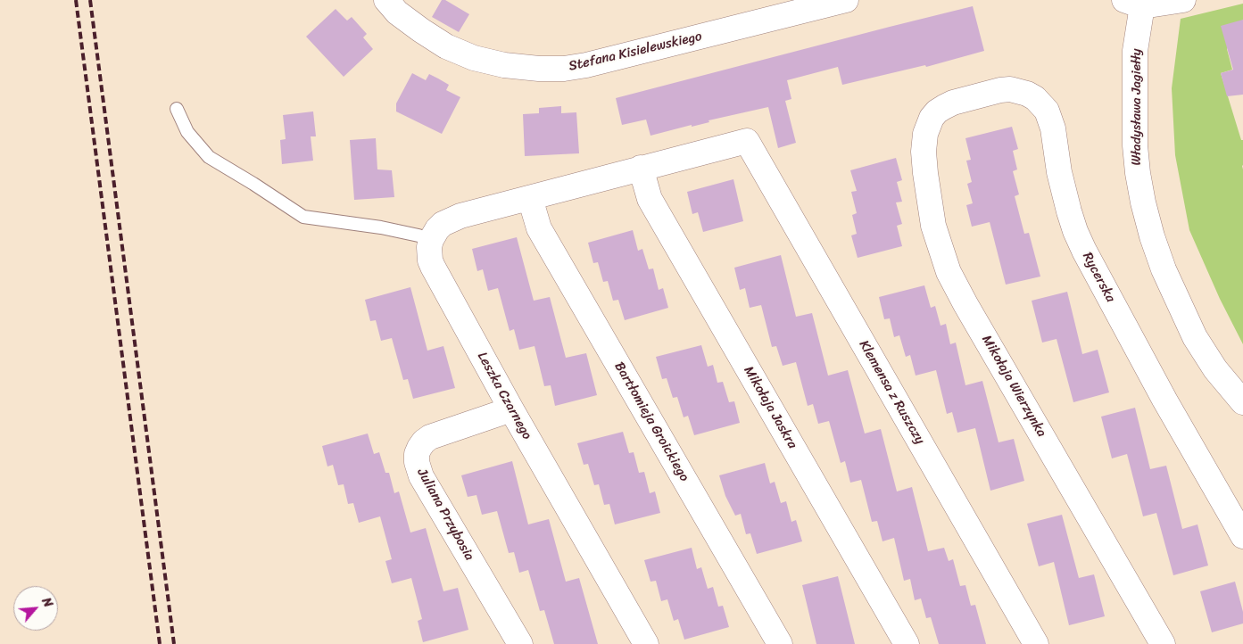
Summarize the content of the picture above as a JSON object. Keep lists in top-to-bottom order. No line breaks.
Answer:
{"streets":{"street":["Stefana Kisielewskiego","Władysława Jagiełły","Rycerska","Mikołaja Wierzynka","Klemensa z Ruszczy","Leszka Czarnego","Mikołaja Jaskra","Bartłomieja Groickiego","Juliana Przybosia"]},"crossings":[["Rycerska","Mikołaja Wierzynka"],["Klemensa z Ruszczy","Mikołaja Jaskra"],["Leszka Czarnego","Juliana Przybosia"]],"north":"top right"}
